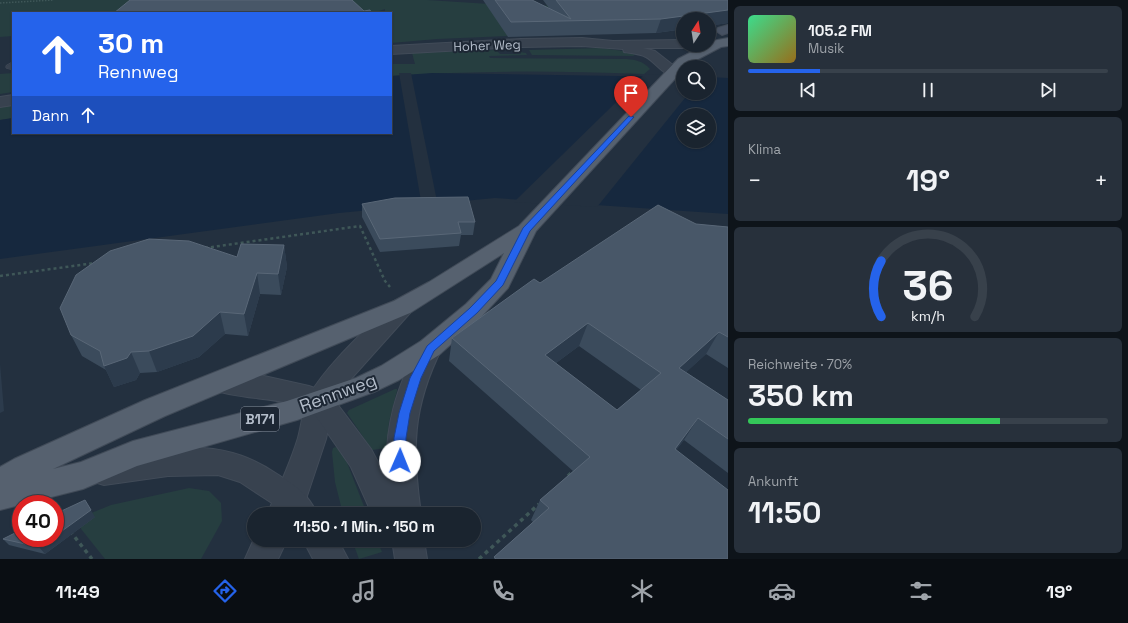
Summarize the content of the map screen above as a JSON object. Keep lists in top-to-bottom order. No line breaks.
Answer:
{"streets":{"main road":["Rennweg","B171"],"street":["Hoher Weg"]},"north":"top","page":{"turn":["30 m","Rennweg"],"song":["105.2 FM","Musik"],"then":"Dann","tile":["Klima",["Reichweite · 70%","350 km"],["Ankunft","11:50"]],"heat":["−","19°","+"],"limit":"40","trip":"11:50 · 1 Min. · 150 m","tabs":["11:49","19°"],"gauge":["36","km/h"]}}
